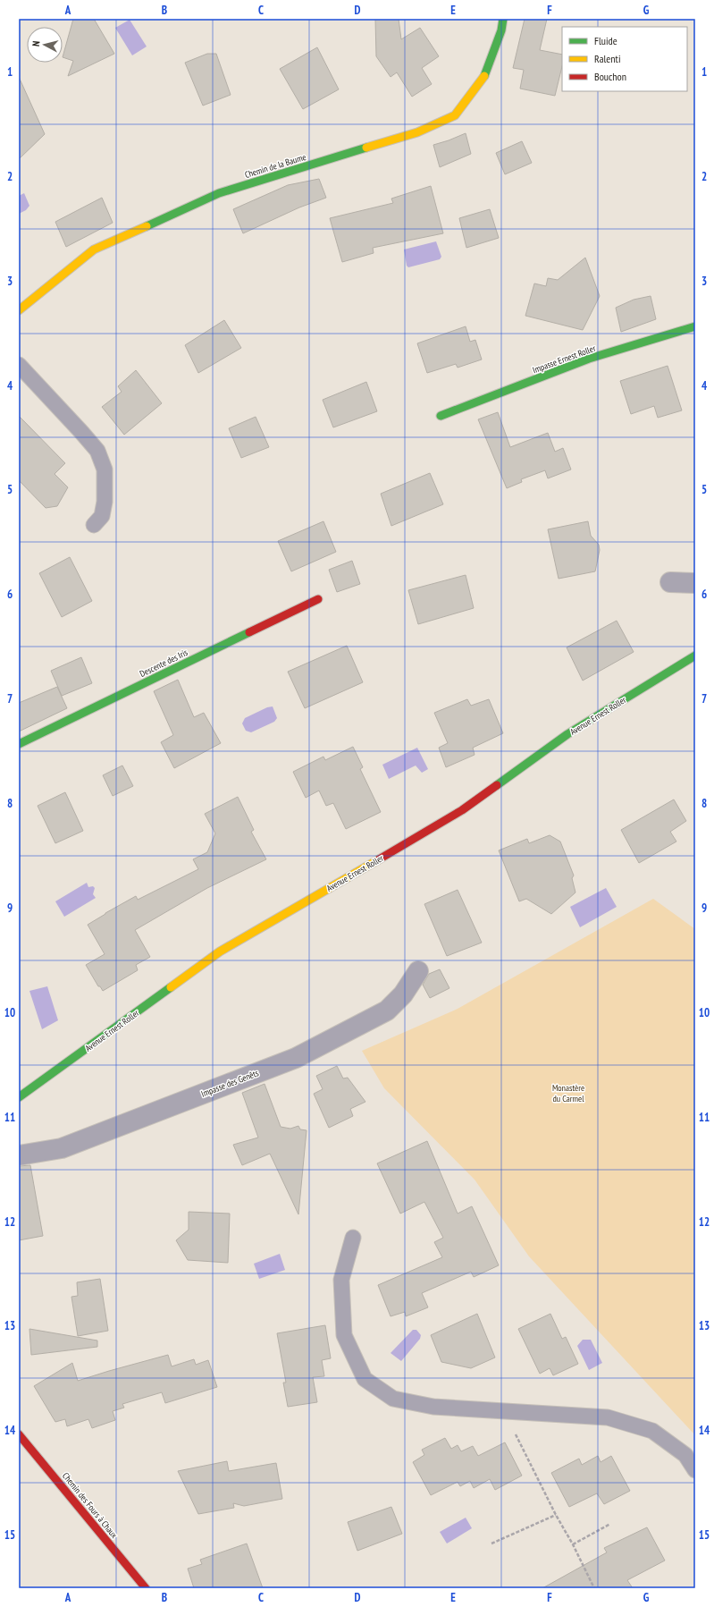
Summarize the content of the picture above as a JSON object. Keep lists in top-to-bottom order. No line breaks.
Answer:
{"streets":{"street":["Chemin de la Baume","Impasse Ernest Roller","Descente des Iris","Avenue Ernest Roller","Impasse des Genêts","Chemin des Fours à Chaux"]},"parks":["Monastère du Carmel"],"legend":["Fluide","Ralenti","Bouchon"],"north":"left","grid":{"columns":["A","B","C","D","E","F","G"],"rows":["1","2","3","4","5","6","7","8","9","10","11","12","13","14","15"]}}
